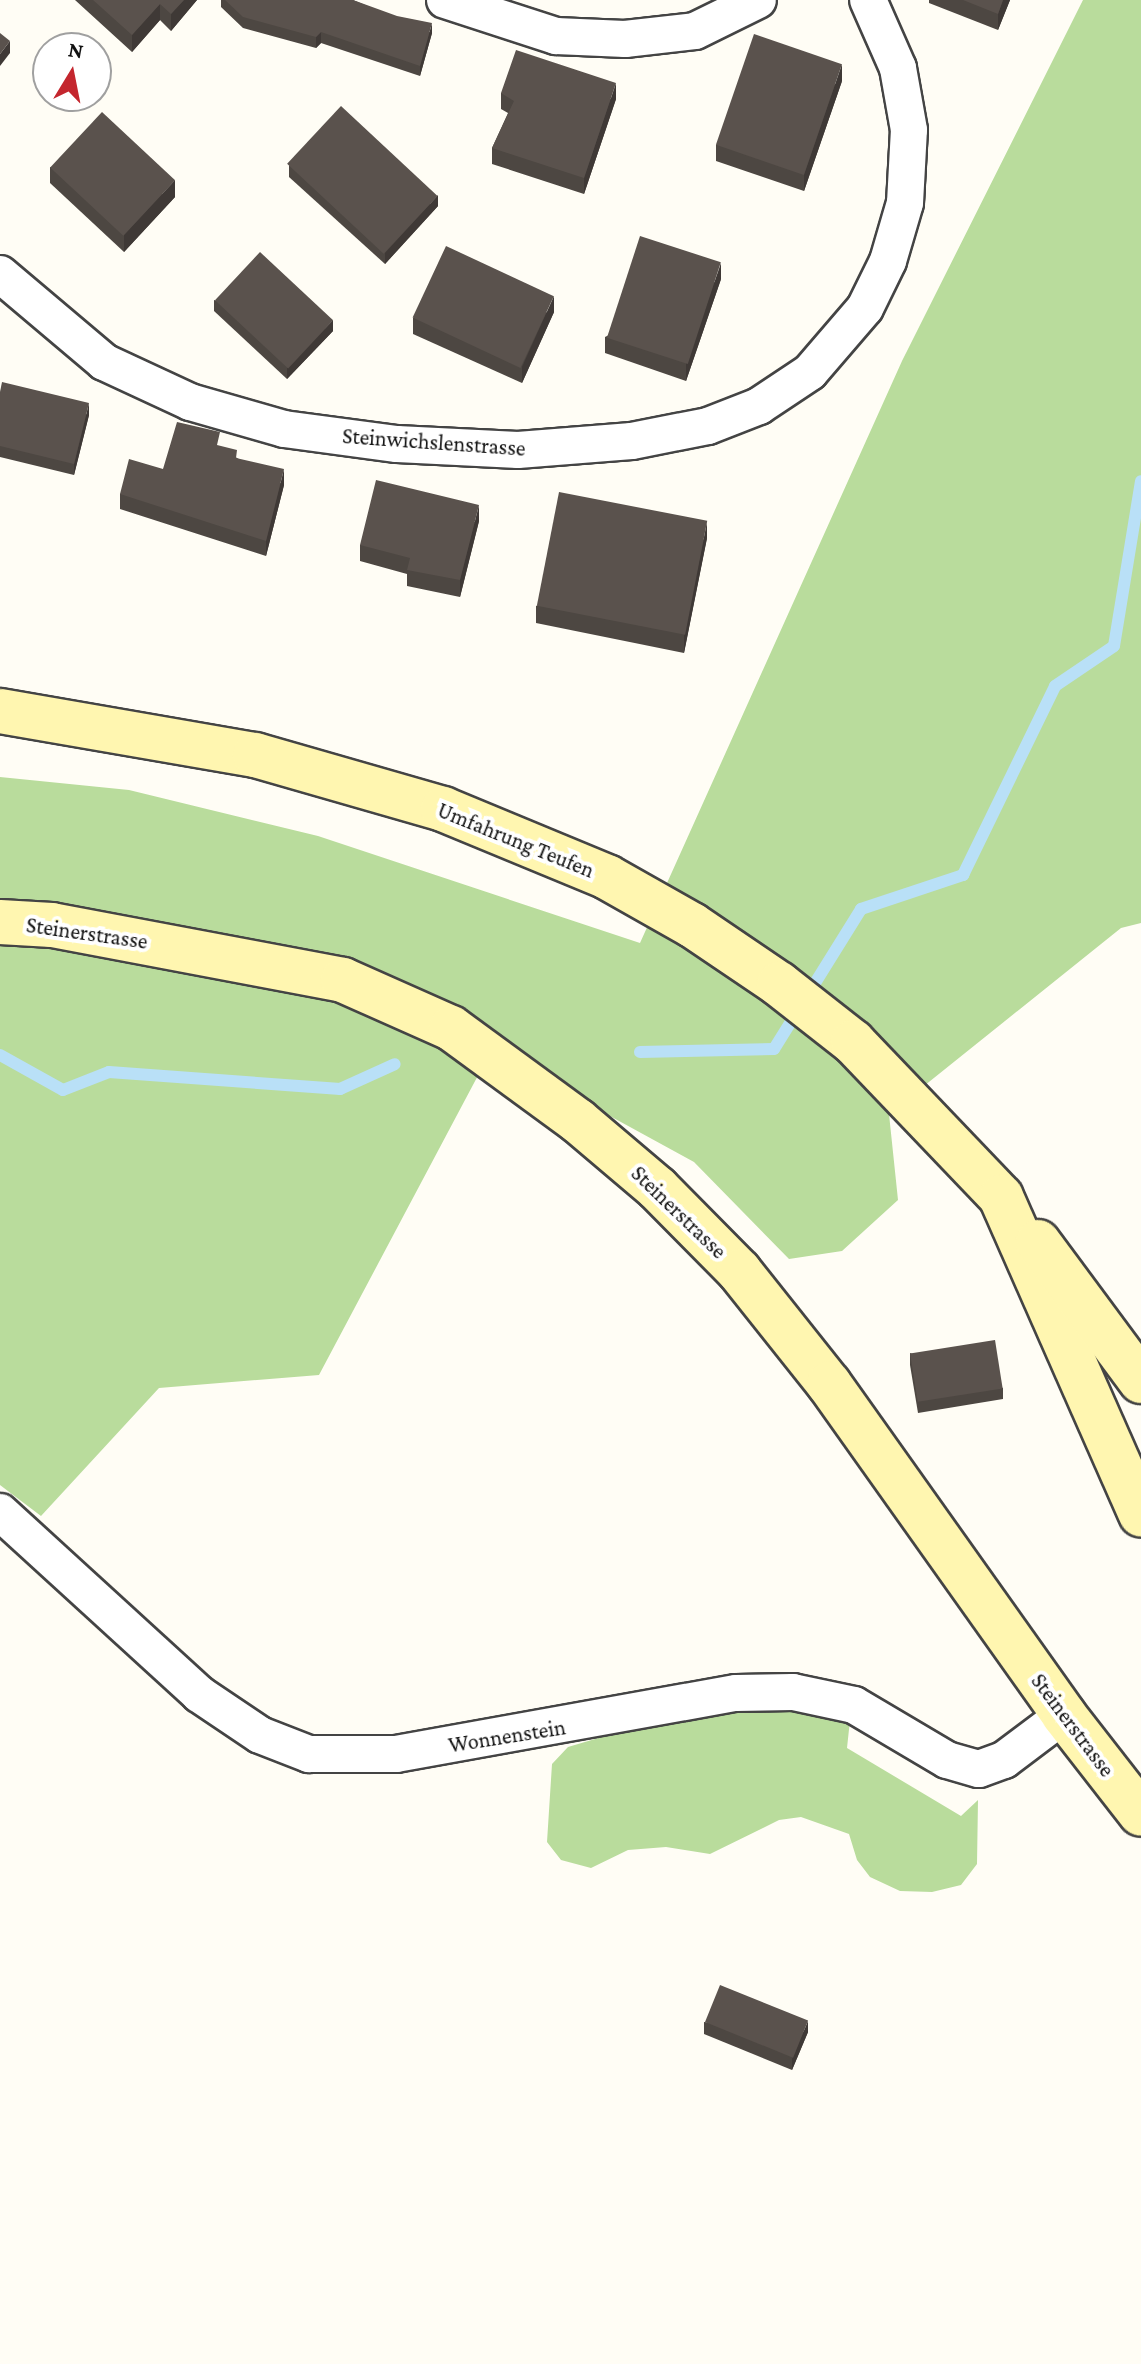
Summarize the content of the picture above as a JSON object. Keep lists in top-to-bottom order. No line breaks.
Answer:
{"streets":{"main road":["Umfahrung Teufen","Steinerstrasse"],"street":["Steinwichslenstrasse","Wonnenstein"]},"crossings":[["Steinerstrasse","Wonnenstein"]],"north":"top"}
